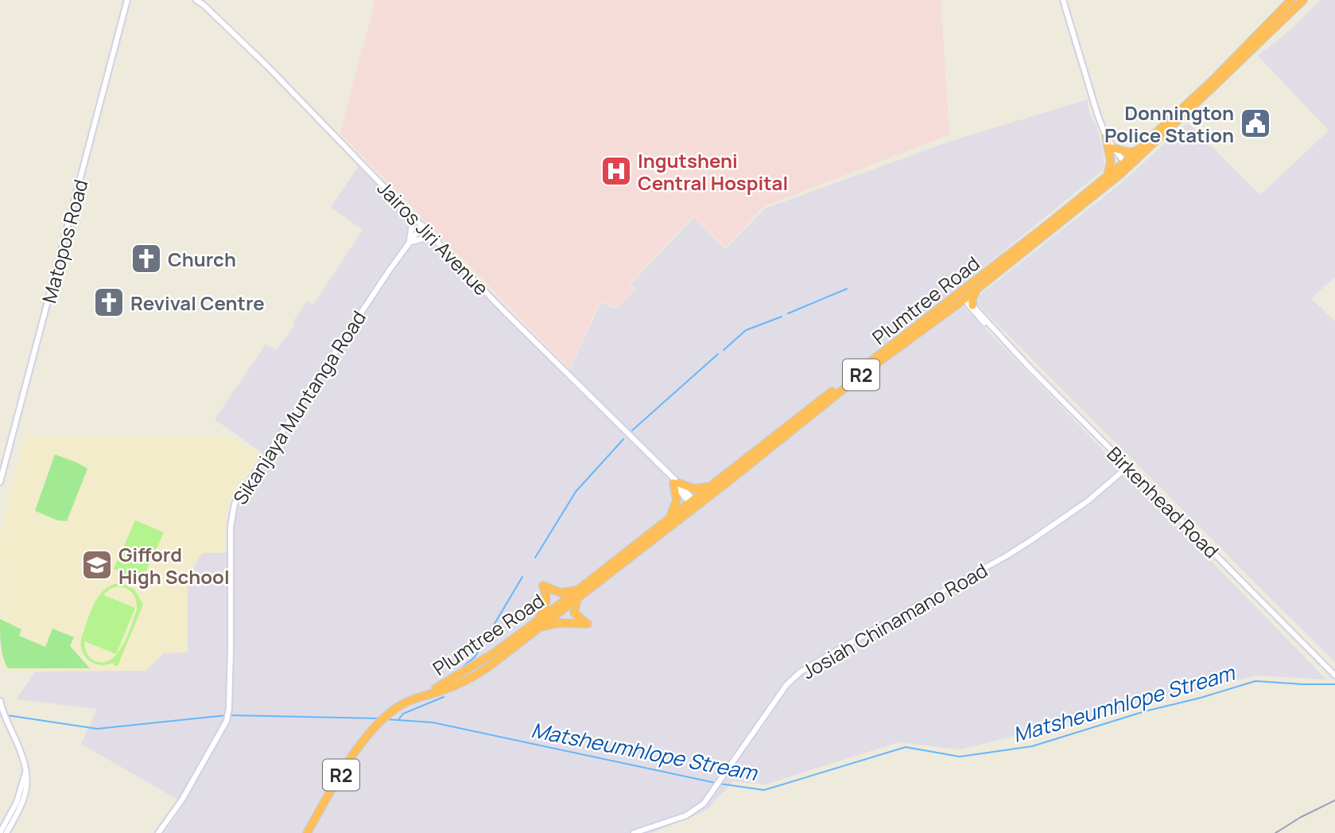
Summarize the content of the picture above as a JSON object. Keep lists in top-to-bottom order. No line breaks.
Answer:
{"streets":{"highway":["Plumtree Road","R2"],"street":["Jairos Jiri Avenue","Matopos Road","Sikanjaya Muntanga Road","Birkenhead Road","Josiah Chinamano Road"]},"crossings":[["Jairos Jiri Avenue","Plumtree Road"],["Jairos Jiri Avenue","Sikanjaya Muntanga Road"],["Plumtree Road","Birkenhead Road"],["Birkenhead Road","Josiah Chinamano Road"]],"water":["Matsheumhlope Stream"],"places":{"public building":["Donnington Police Station"],"hospital":["Ingutsheni Central Hospital"],"church":["Church","Revival Centre"],"school or university":["Gifford High School"]}}
